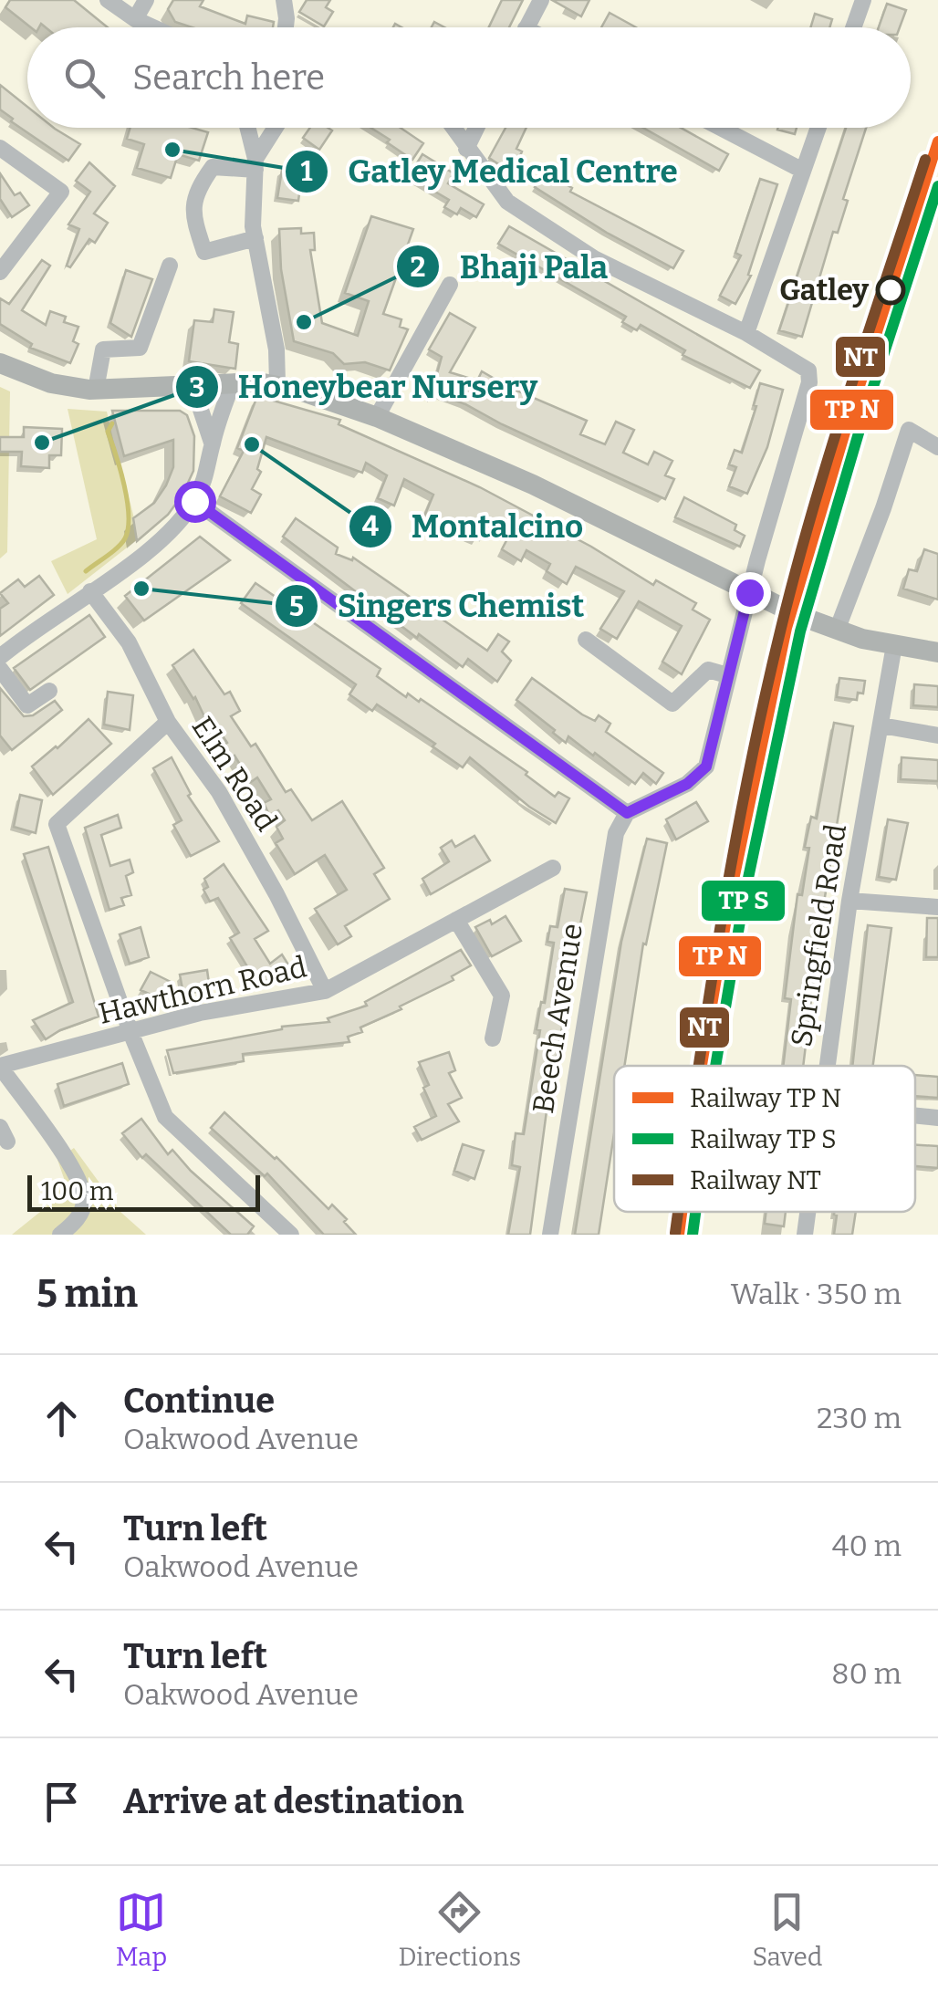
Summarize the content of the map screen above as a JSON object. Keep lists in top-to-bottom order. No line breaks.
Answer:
{"streets":{"street":["Elm Road","Springfield Road","Hawthorn Road","Beech Avenue"]},"crossings":[["Elm Road","Hawthorn Road"]],"places":["Gatley Medical Centre","Gatley","Bhaji Pala","Honeybear Nursery","Montalcino","Singers Chemist"],"lines":["rail line NT"],"legend":["Railway TP N","Railway TP S","Railway NT"],"scale_bar":"100 m","page":{"search":"Search here","scale":"100 m","heading":["5 min","Walk · 350 m"],"list":[["Continue","Oakwood Avenue","230 m"],["Turn left","Oakwood Avenue","40 m"],["Turn left","Oakwood Avenue","80 m"],"Arrive at destination"],"nav":["Map","Directions","Saved"]}}
